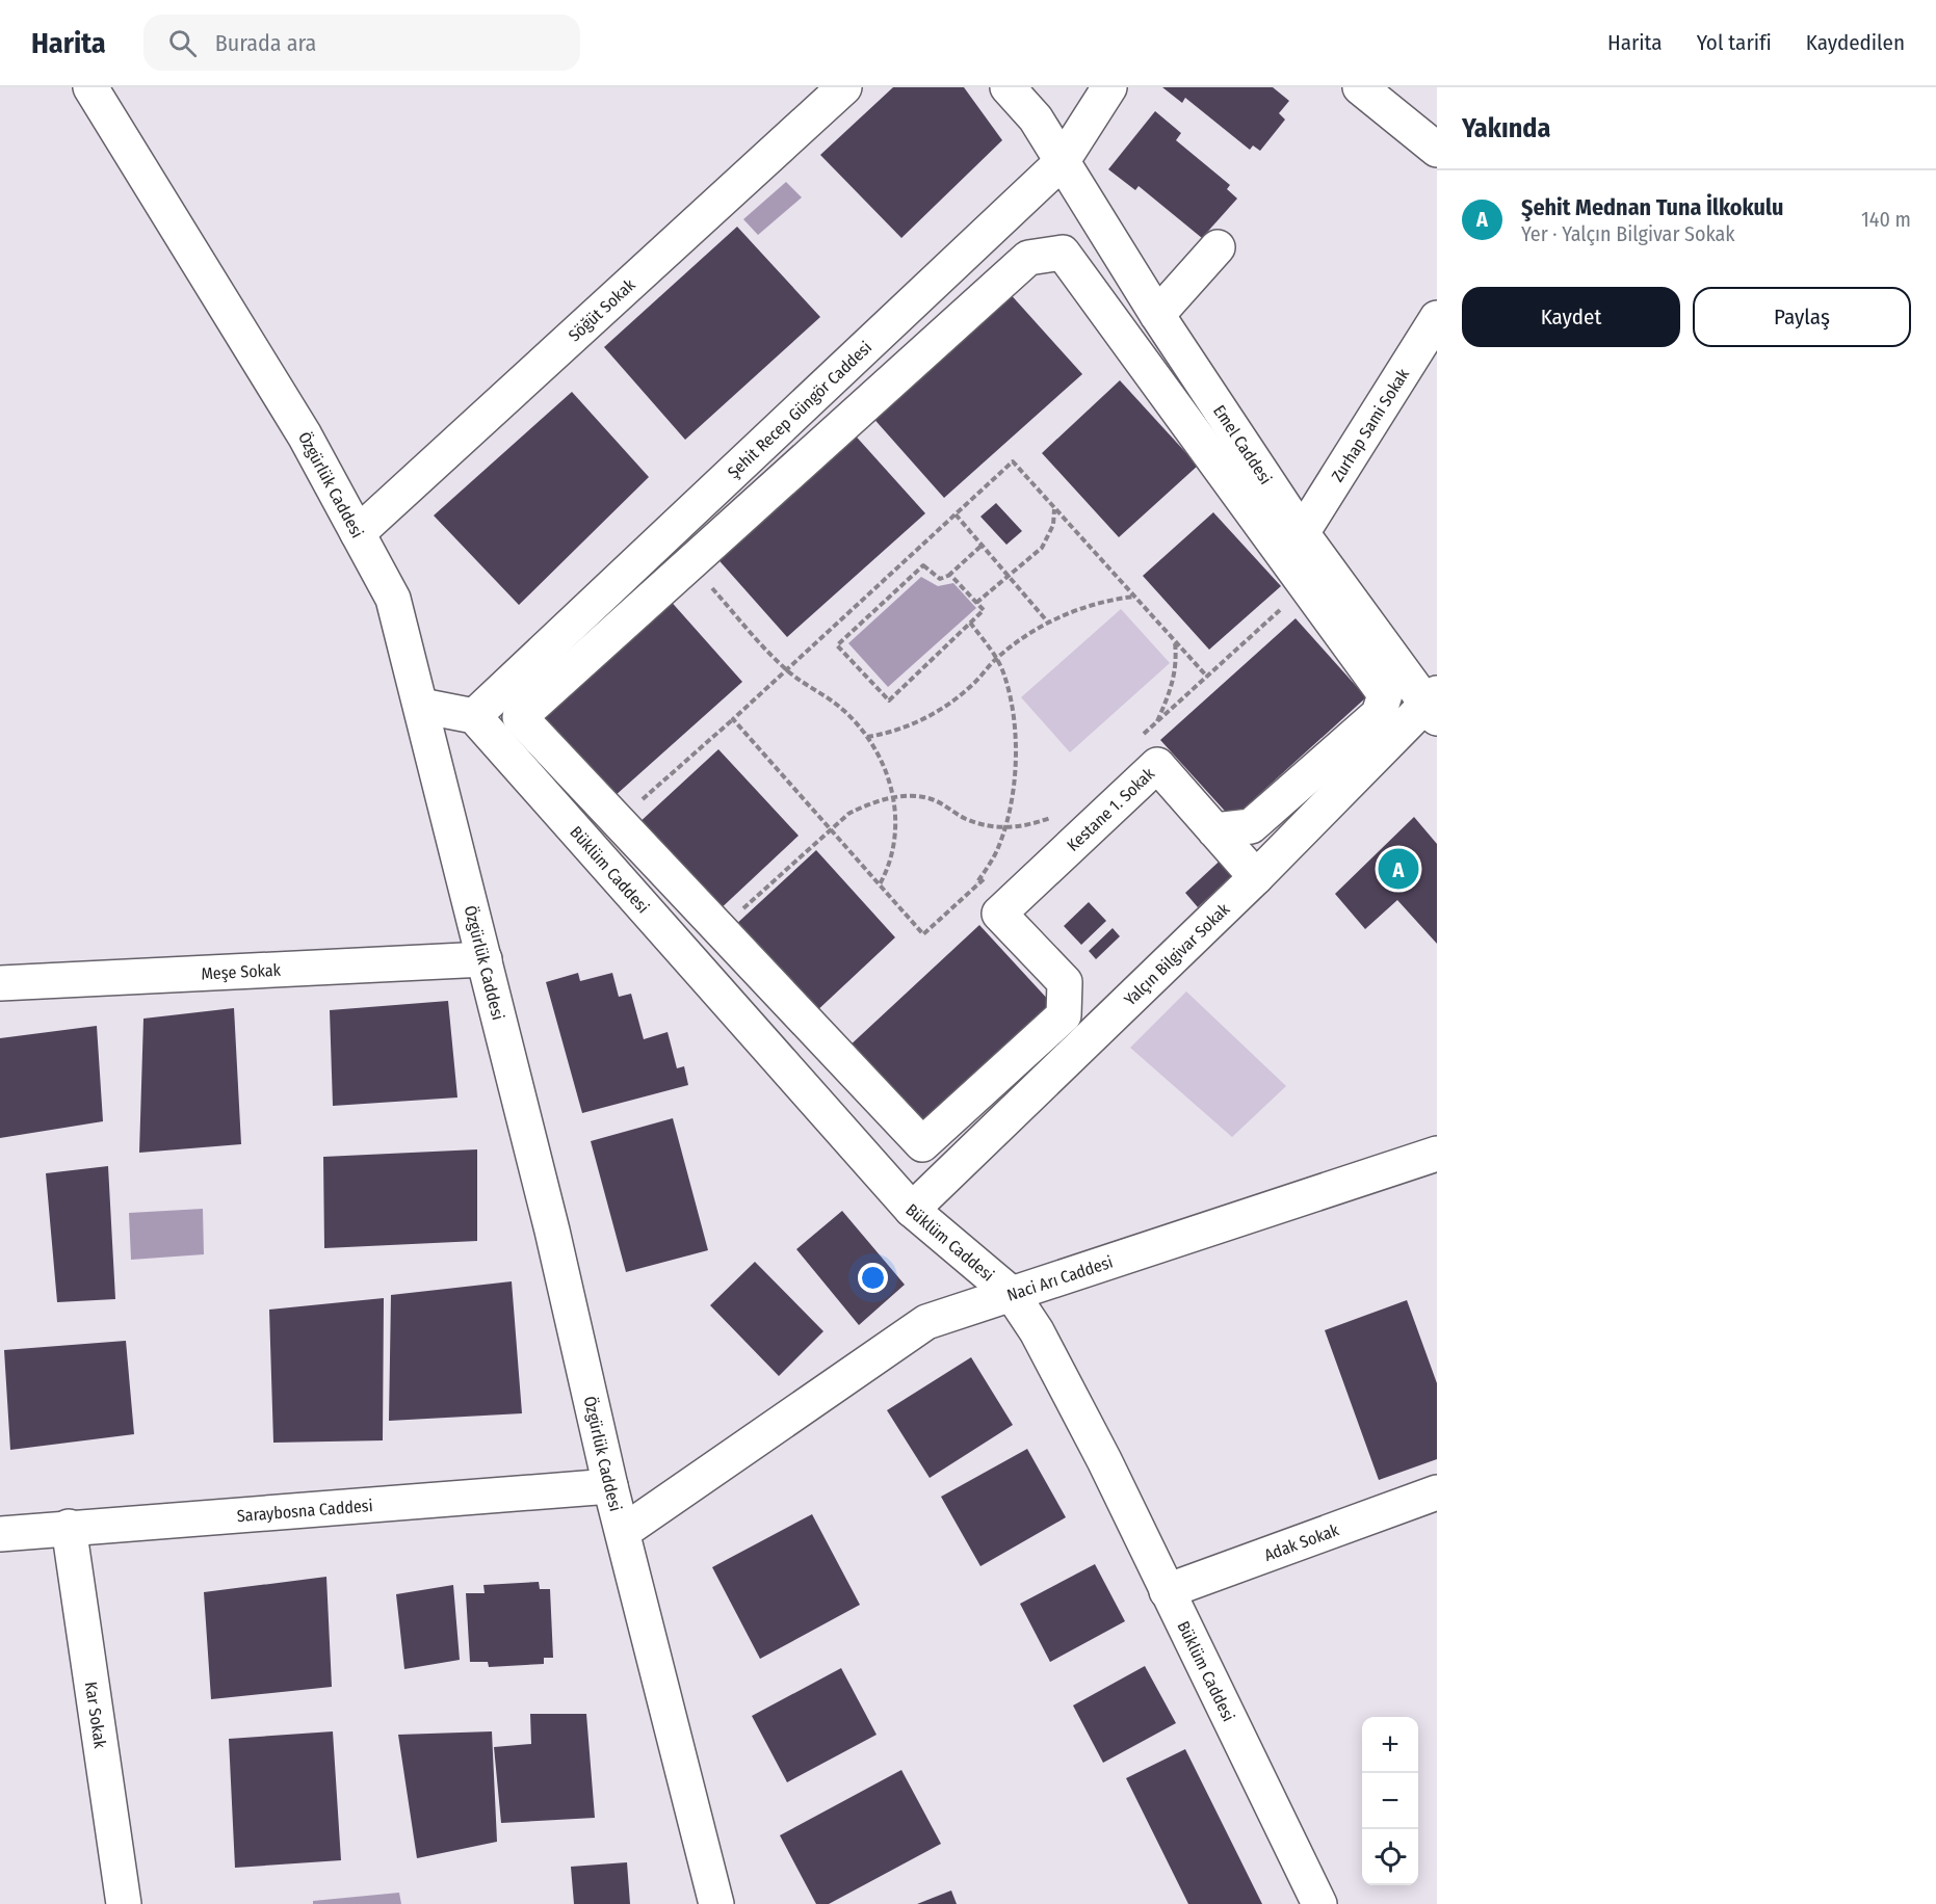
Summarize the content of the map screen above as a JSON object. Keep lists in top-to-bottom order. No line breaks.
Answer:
{"streets":{"street":["Söğüt Sokak","Şehit Recep Güngör Caddesi","Zurhap Sami Sokak","Emel Caddesi","Özgürlük Caddesi","Kestane 1. Sokak","Büklüm Caddesi","Yalçın Bilgivar Sokak","Meşe Sokak","Naci Arı Caddesi","Saraybosna Caddesi","Adak Sokak","Kar Sokak"]},"crossings":[["Söğüt Sokak","Özgürlük Caddesi"],["Şehit Recep Güngör Caddesi","Emel Caddesi"],["Şehit Recep Güngör Caddesi","Büklüm Caddesi"],["Zurhap Sami Sokak","Emel Caddesi"],["Emel Caddesi","Yalçın Bilgivar Sokak"],["Özgürlük Caddesi","Meşe Sokak"],["Özgürlük Caddesi","Naci Arı Caddesi"],["Özgürlük Caddesi","Saraybosna Caddesi"],["Büklüm Caddesi","Yalçın Bilgivar Sokak"],["Büklüm Caddesi","Naci Arı Caddesi"],["Büklüm Caddesi","Adak Sokak"],["Saraybosna Caddesi","Kar Sokak"]],"page":{"header":"Harita","search":"Burada ara","nav":["Harita","Yol tarifi","Kaydedilen"],"heading":"Yakında","list":[{"mark":"A","name":"Şehit Mednan Tuna İlkokulu","note":"Yer · Yalçın Bilgivar Sokak","value":"140 m"}],"buttons":["Kaydet","Paylaş"],"pins":"A","map_buttons":["+","−"]}}
